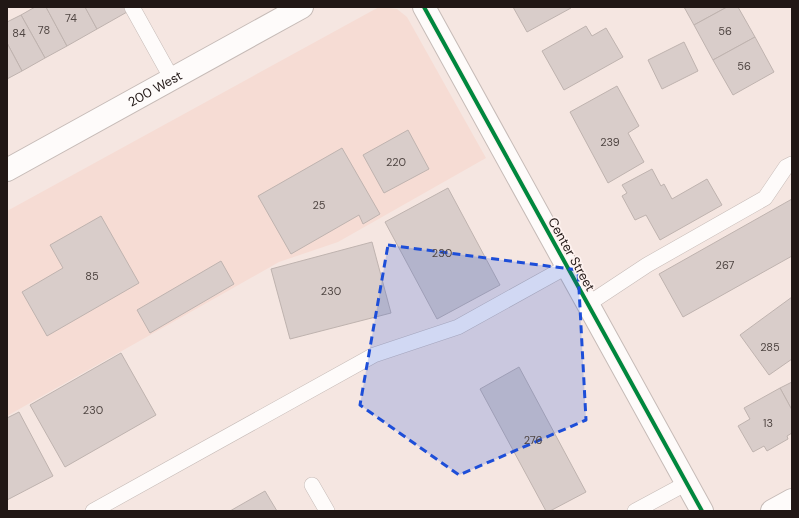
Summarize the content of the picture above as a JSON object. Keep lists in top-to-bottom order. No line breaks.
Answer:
{"streets":{"street":["200 West","Center Street"]},"house_numbers":["74","78","56","84","56","239","220","25","230","267","85","230","285","230","13","276"]}
